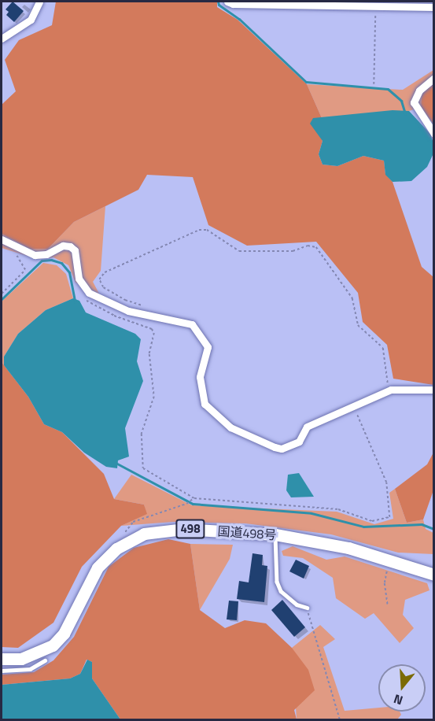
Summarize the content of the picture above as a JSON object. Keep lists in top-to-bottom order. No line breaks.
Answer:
{"streets":{"highway":["498","国道498号"]},"north":"bottom"}
